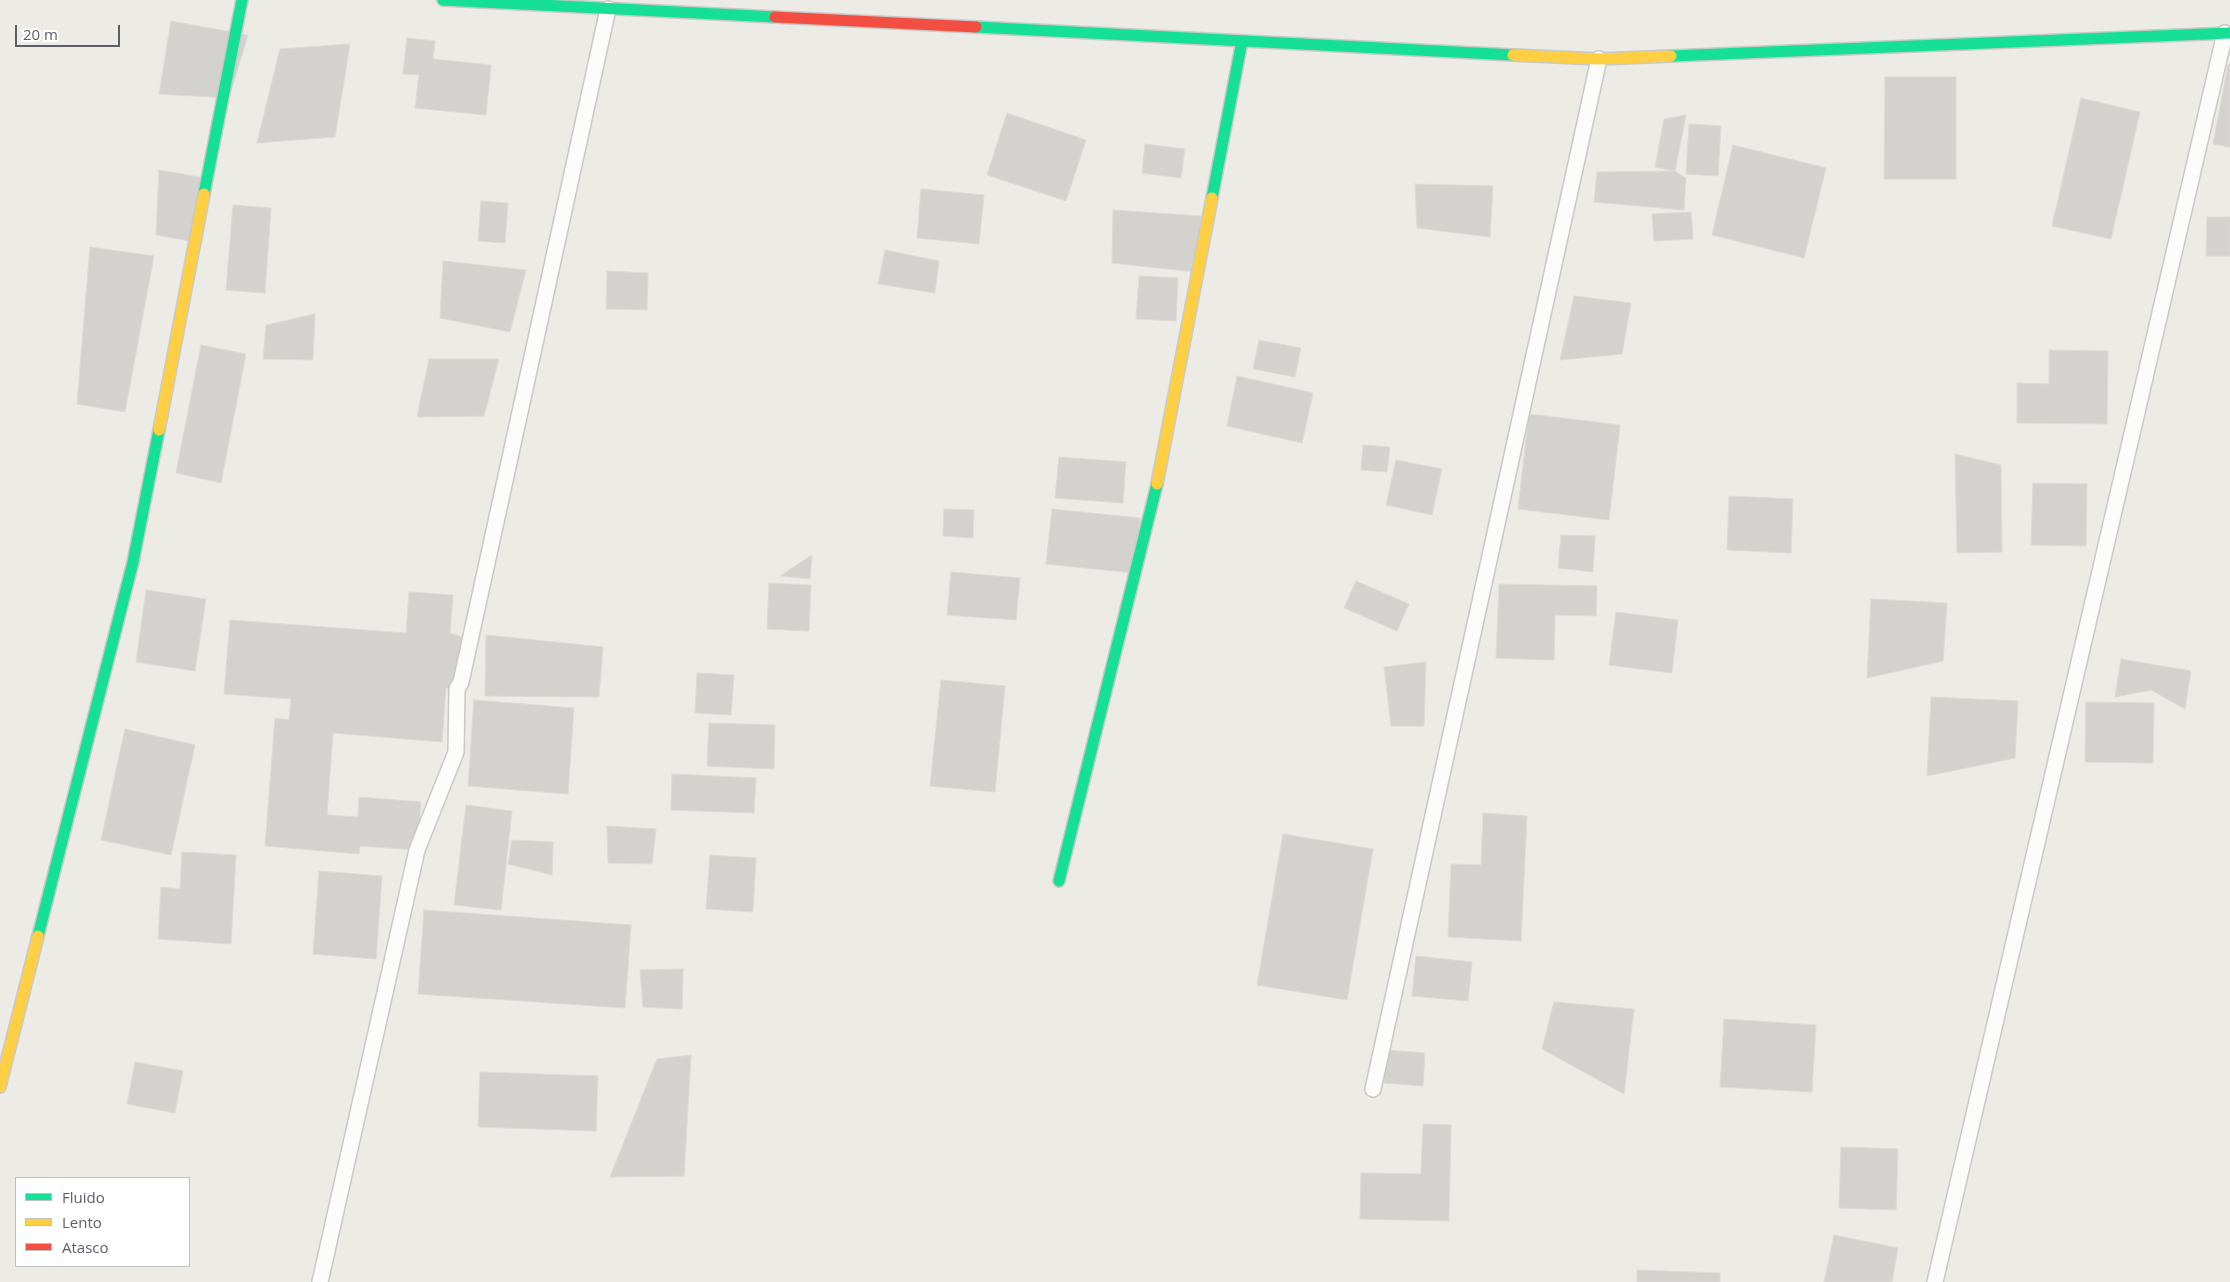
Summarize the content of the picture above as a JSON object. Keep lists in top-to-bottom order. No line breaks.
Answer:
{"legend":["Fluido","Lento","Atasco"],"scale_bar":"20 m"}
